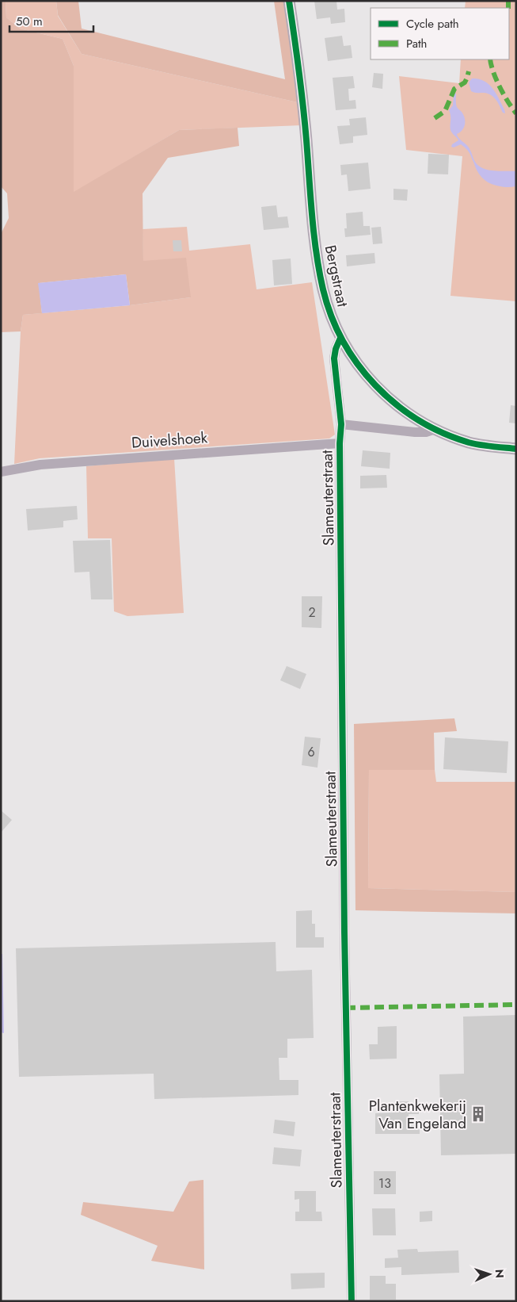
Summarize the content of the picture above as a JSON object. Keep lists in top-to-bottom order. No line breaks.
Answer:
{"streets":{"street":["Bergstraat","Duivelshoek","Slameuterstraat"]},"crossings":[["Bergstraat","Slameuterstraat"],["Duivelshoek","Slameuterstraat"]],"places":{"building":["Plantenkwekerij Van Engeland"]},"house_numbers":["2","6","13"],"legend":["Cycle path","Path"],"scale_bar":"50 m","north":"right"}
